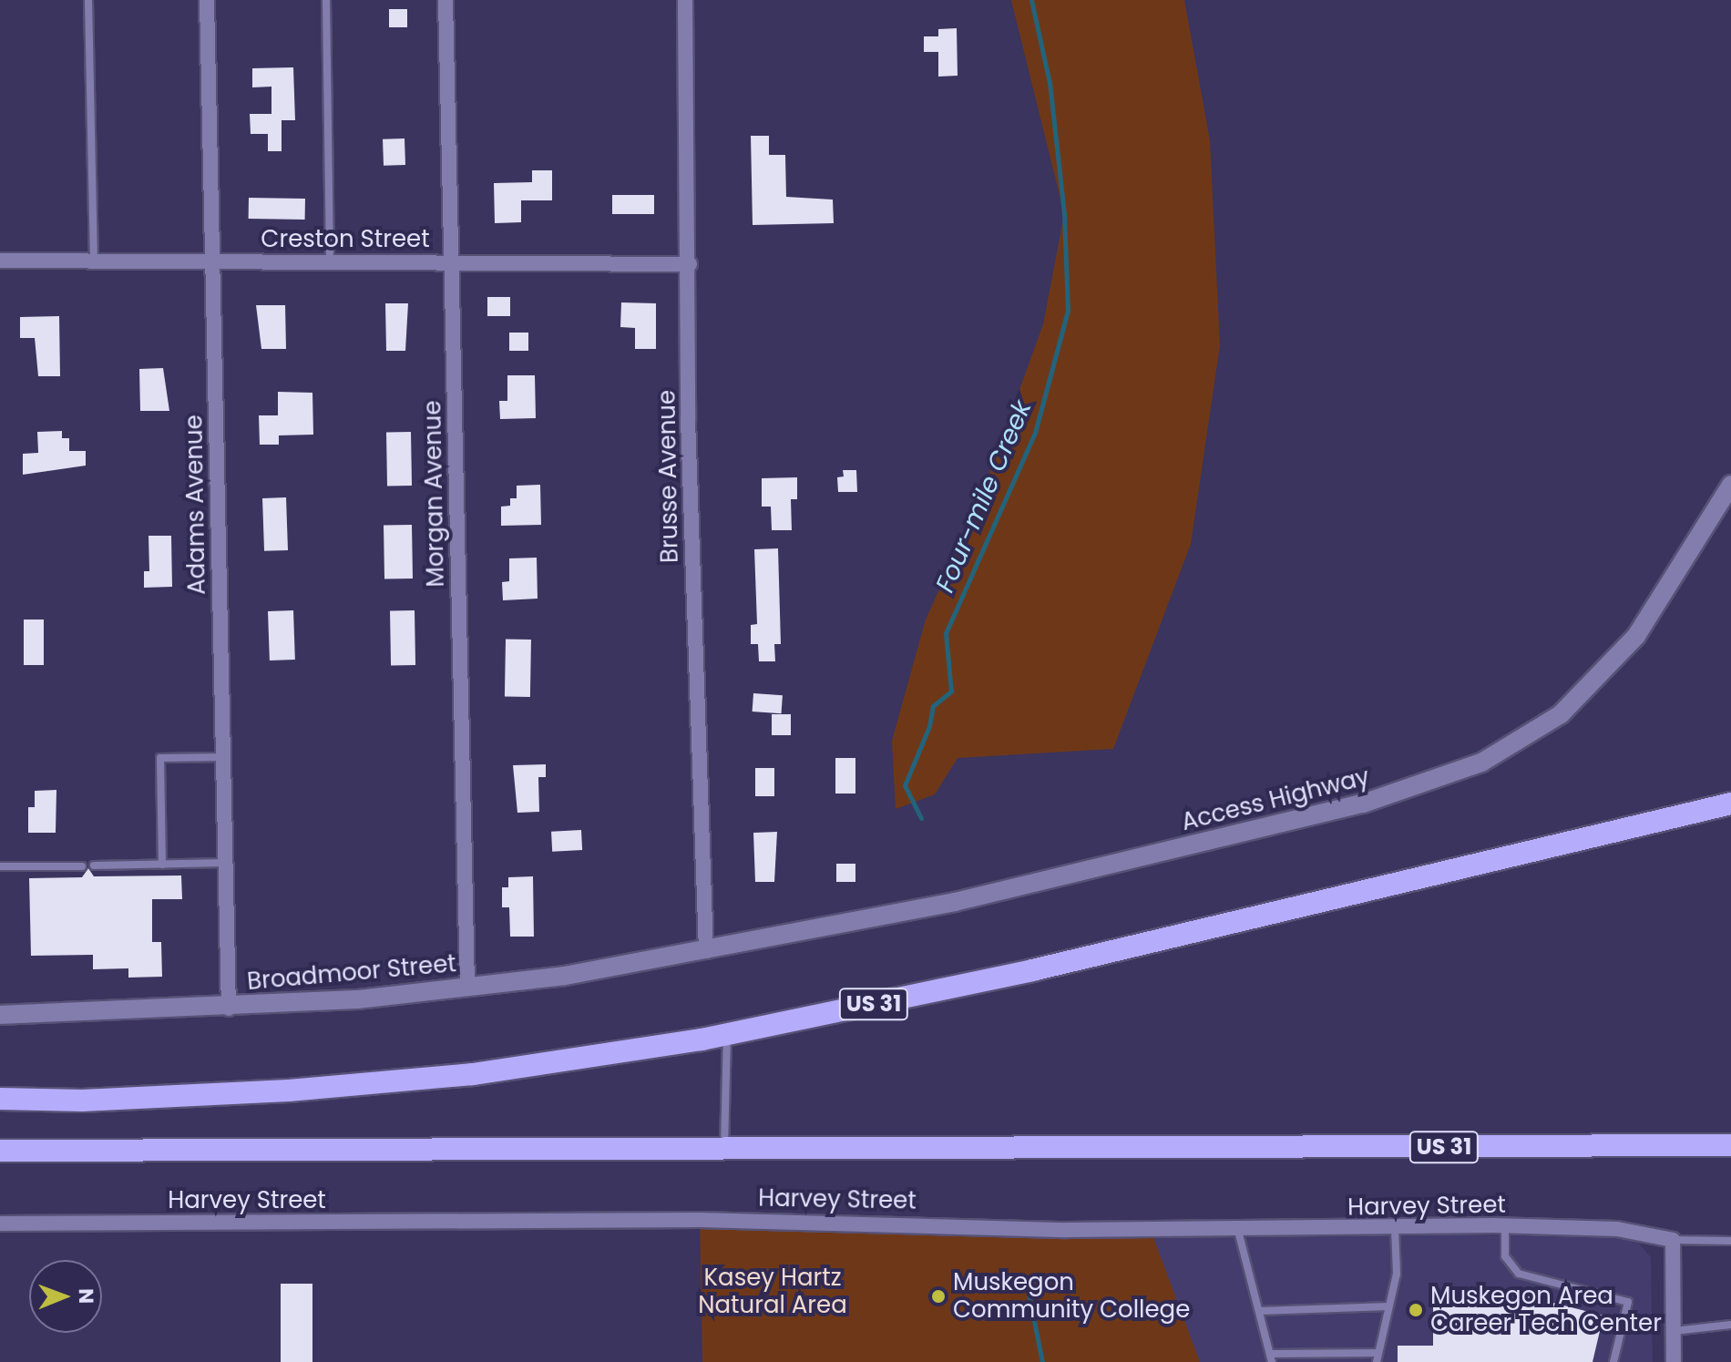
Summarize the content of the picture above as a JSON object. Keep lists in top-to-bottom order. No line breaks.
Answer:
{"streets":{"highway":["US 31"],"street":["Creston Street","Brusse Avenue","Morgan Avenue","Adams Avenue","Access Highway","Broadmoor Street","Harvey Street"]},"crossings":[["Creston Street","Brusse Avenue"],["Creston Street","Morgan Avenue"],["Creston Street","Adams Avenue"],["Brusse Avenue","Access Highway"],["Brusse Avenue","Broadmoor Street"],["Morgan Avenue","Broadmoor Street"],["Adams Avenue","Broadmoor Street"],["Access Highway","Broadmoor Street"]],"water":["Four-mile Creek"],"parks":["Kasey Hartz Natural Area"],"places":["Muskegon Community College","Muskegon Area Career Tech Center"],"north":"right"}
